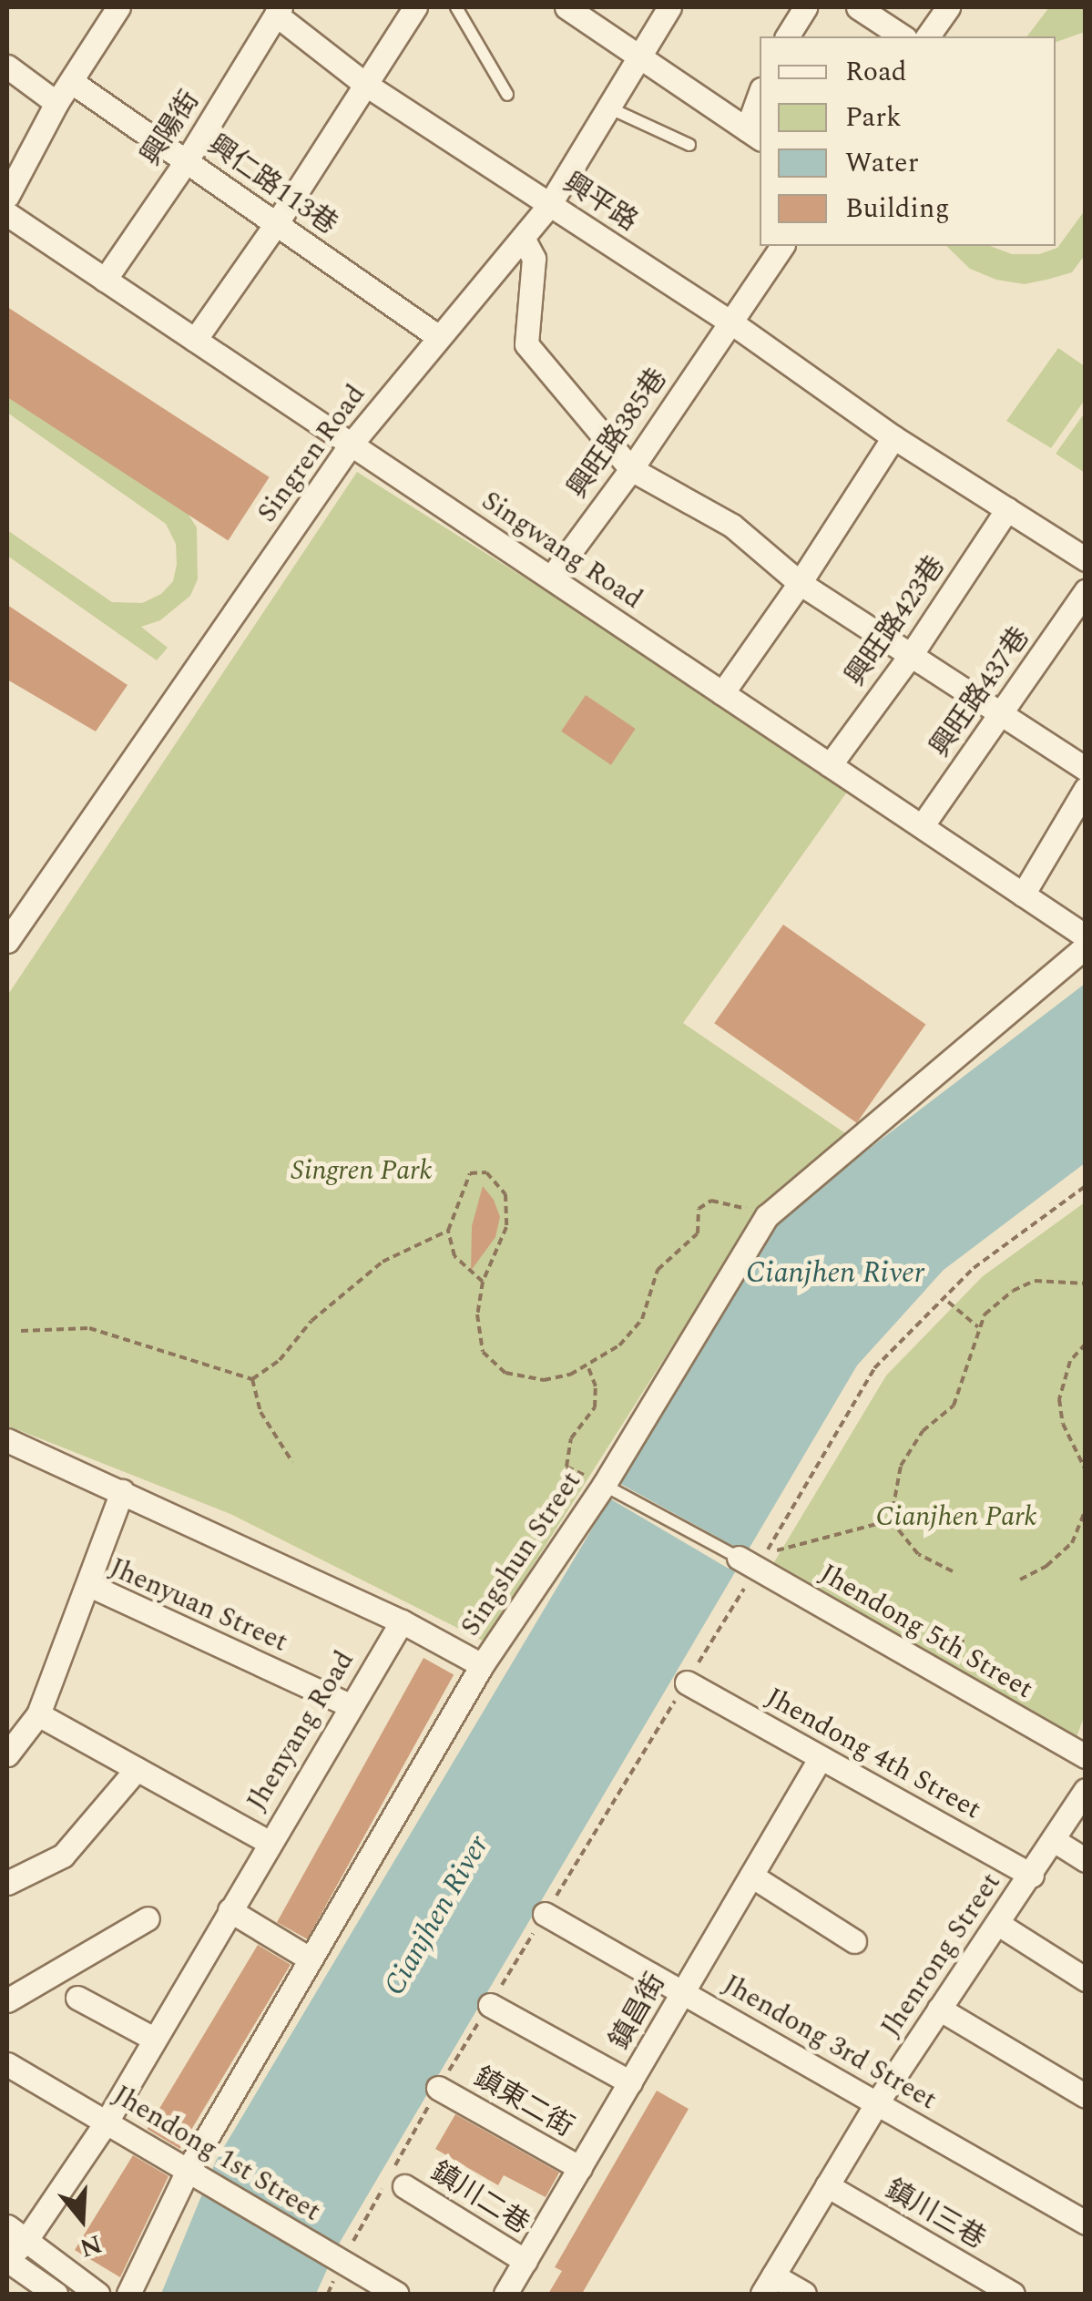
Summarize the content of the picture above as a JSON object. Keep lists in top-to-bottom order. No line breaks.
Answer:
{"streets":{"street":["興陽街","興仁路113巷","興平路","興旺路385巷","Singren Road","Singwang Road","興旺路423巷","興旺路437巷","Singshun Street","Jhenyuan Street","Jhendong 5th Street","Jhenyang Road","Jhendong 4th Street","Jhenrong Street","鎮昌街","Jhendong 3rd Street","鎮東二街","Jhendong 1st Street","鎮川二巷","鎮川三巷"]},"crossings":[["興陽街","興仁路113巷"],["興陽街","興平路"],["興陽街","Singwang Road"],["興仁路113巷","Singren Road"],["興平路","興旺路385巷"],["興平路","Singren Road"],["興平路","興旺路423巷"],["興旺路385巷","Singwang Road"],["Singren Road","Singwang Road"],["Singwang Road","興旺路423巷"],["Singwang Road","興旺路437巷"],["Singshun Street","Jhendong 1st Street"],["Jhenyuan Street","Jhenyang Road"],["Jhenyang Road","Jhendong 1st Street"],["Jhendong 4th Street","Jhenrong Street"],["Jhendong 4th Street","鎮昌街"],["Jhenrong Street","Jhendong 3rd Street"],["Jhenrong Street","鎮川三巷"],["鎮昌街","Jhendong 3rd Street"],["鎮昌街","鎮東二街"],["鎮昌街","鎮川二巷"]],"water":["Cianjhen River"],"parks":["Singren Park","Cianjhen Park"],"legend":["Road","Park","Water","Building"],"north":"bottom"}
